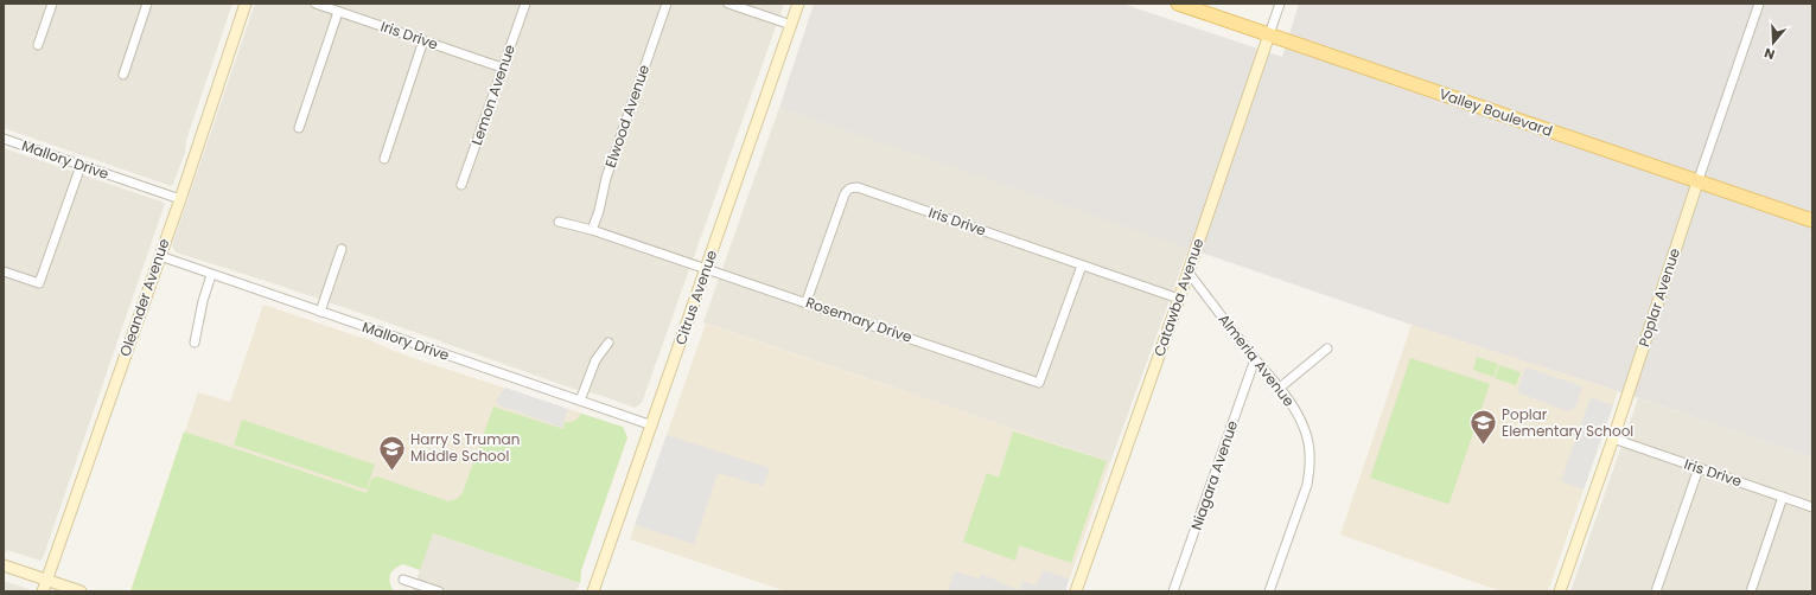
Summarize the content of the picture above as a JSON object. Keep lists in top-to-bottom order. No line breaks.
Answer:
{"streets":{"main road":["Valley Boulevard"],"street":["Iris Drive","Lemon Avenue","Elwood Avenue","Mallory Drive","Oleander Avenue","Citrus Avenue","Catawba Avenue","Poplar Avenue","Rosemary Drive","Almeria Avenue","Niagara Avenue"]},"crossings":[["Iris Drive","Lemon Avenue"],["Iris Drive","Catawba Avenue"],["Iris Drive","Poplar Avenue"],["Iris Drive","Rosemary Drive"],["Valley Boulevard","Catawba Avenue"],["Valley Boulevard","Poplar Avenue"],["Elwood Avenue","Rosemary Drive"],["Mallory Drive","Oleander Avenue"],["Mallory Drive","Citrus Avenue"],["Citrus Avenue","Rosemary Drive"],["Catawba Avenue","Almeria Avenue"],["Almeria Avenue","Niagara Avenue"]],"places":{"school or university":["Poplar Elementary School","Harry S Truman Middle School"]},"north":"bottom"}
